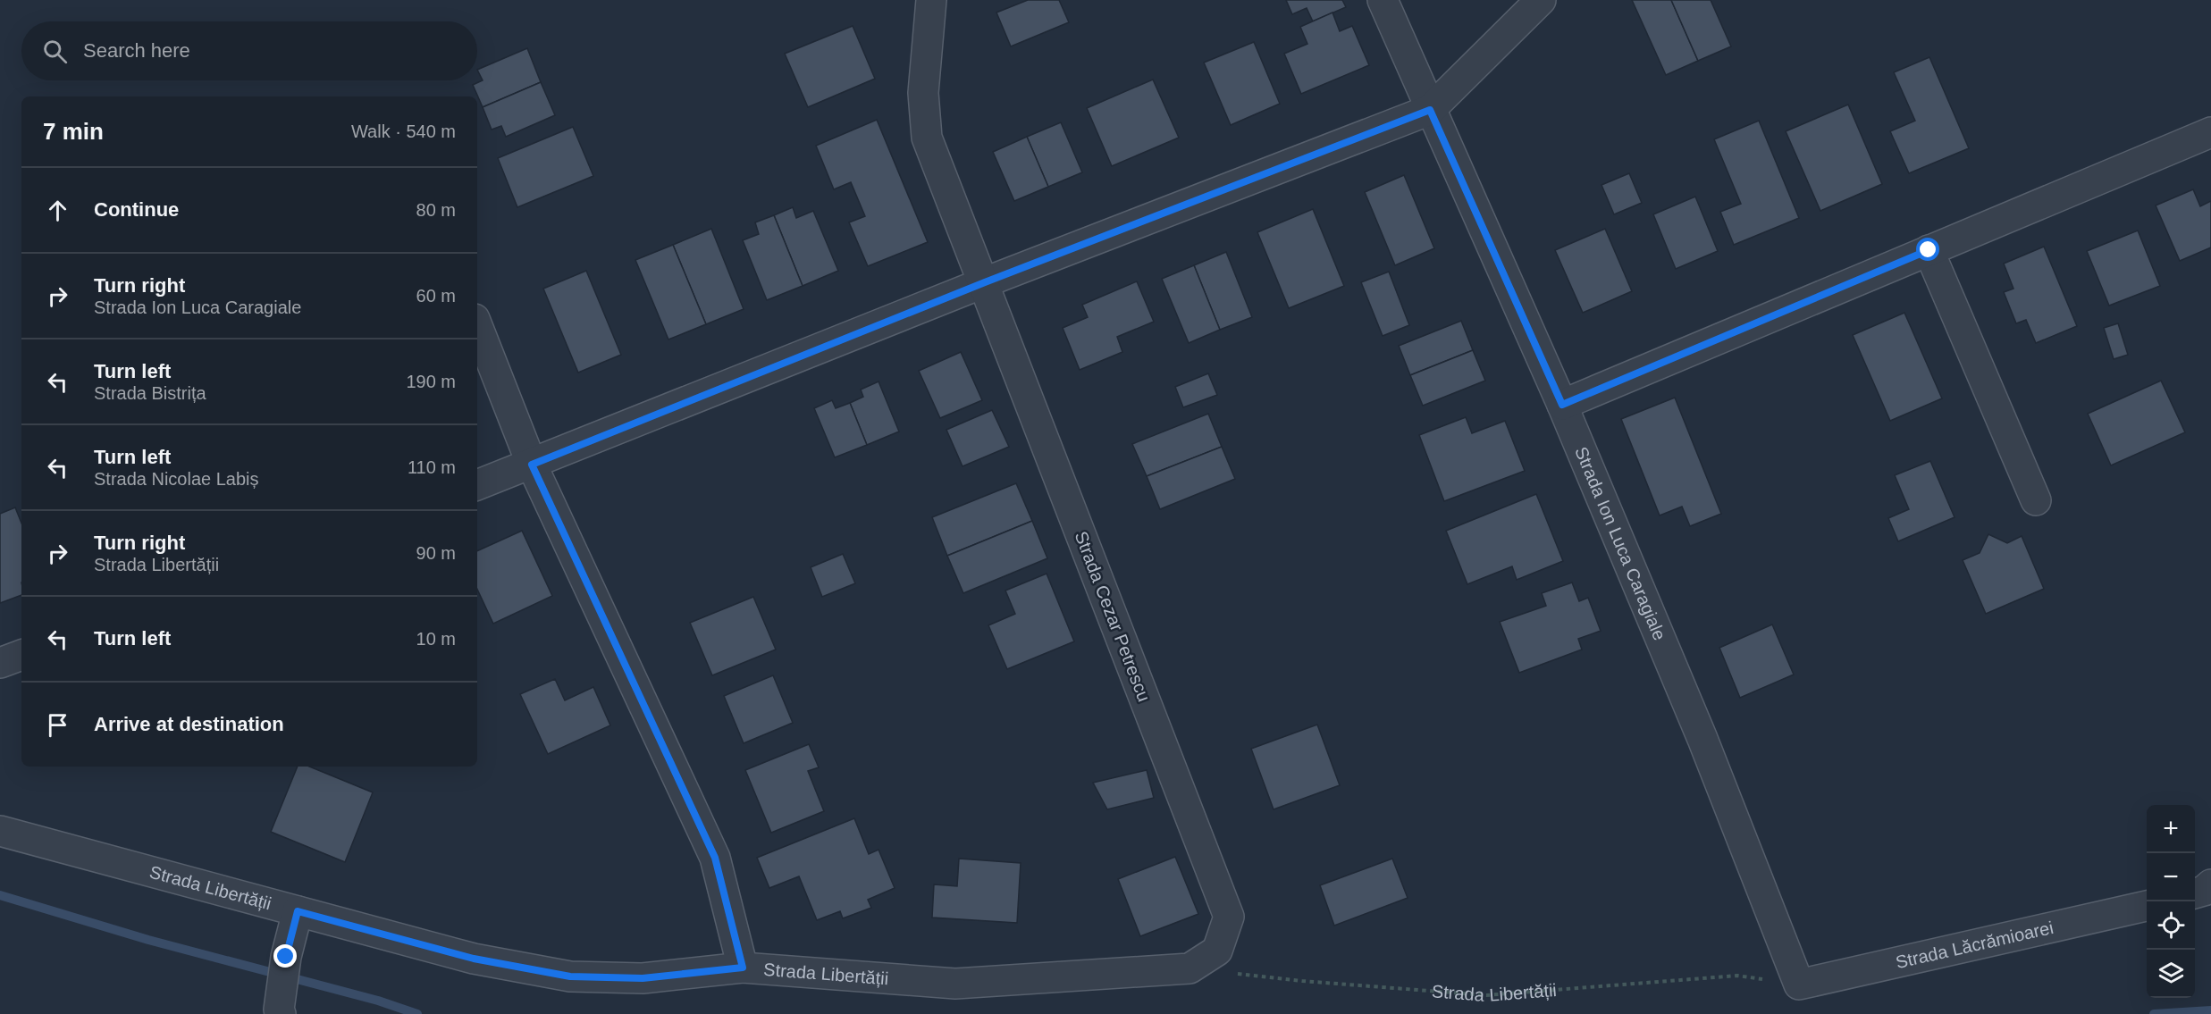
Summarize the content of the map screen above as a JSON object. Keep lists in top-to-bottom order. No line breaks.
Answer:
{"streets":{"street":["Strada Ion Luca Caragiale","Strada Cezar Petrescu","Strada Libertății","Strada Lăcrămioarei"]},"crossings":[["Strada Ion Luca Caragiale","Strada Libertății"],["Strada Ion Luca Caragiale","Strada Lăcrămioarei"],["Strada Cezar Petrescu","Strada Libertății"],["Strada Libertății","Strada Lăcrămioarei"]],"page":{"search":"Search here","heading":["7 min","Walk · 540 m"],"list":[["Continue","80 m"],["Turn right","Strada Ion Luca Caragiale","60 m"],["Turn left","Strada Bistrița","190 m"],["Turn left","Strada Nicolae Labiș","110 m"],["Turn right","Strada Libertății","90 m"],["Turn left","10 m"],"Arrive at destination"],"map_buttons":["+","−"]}}
